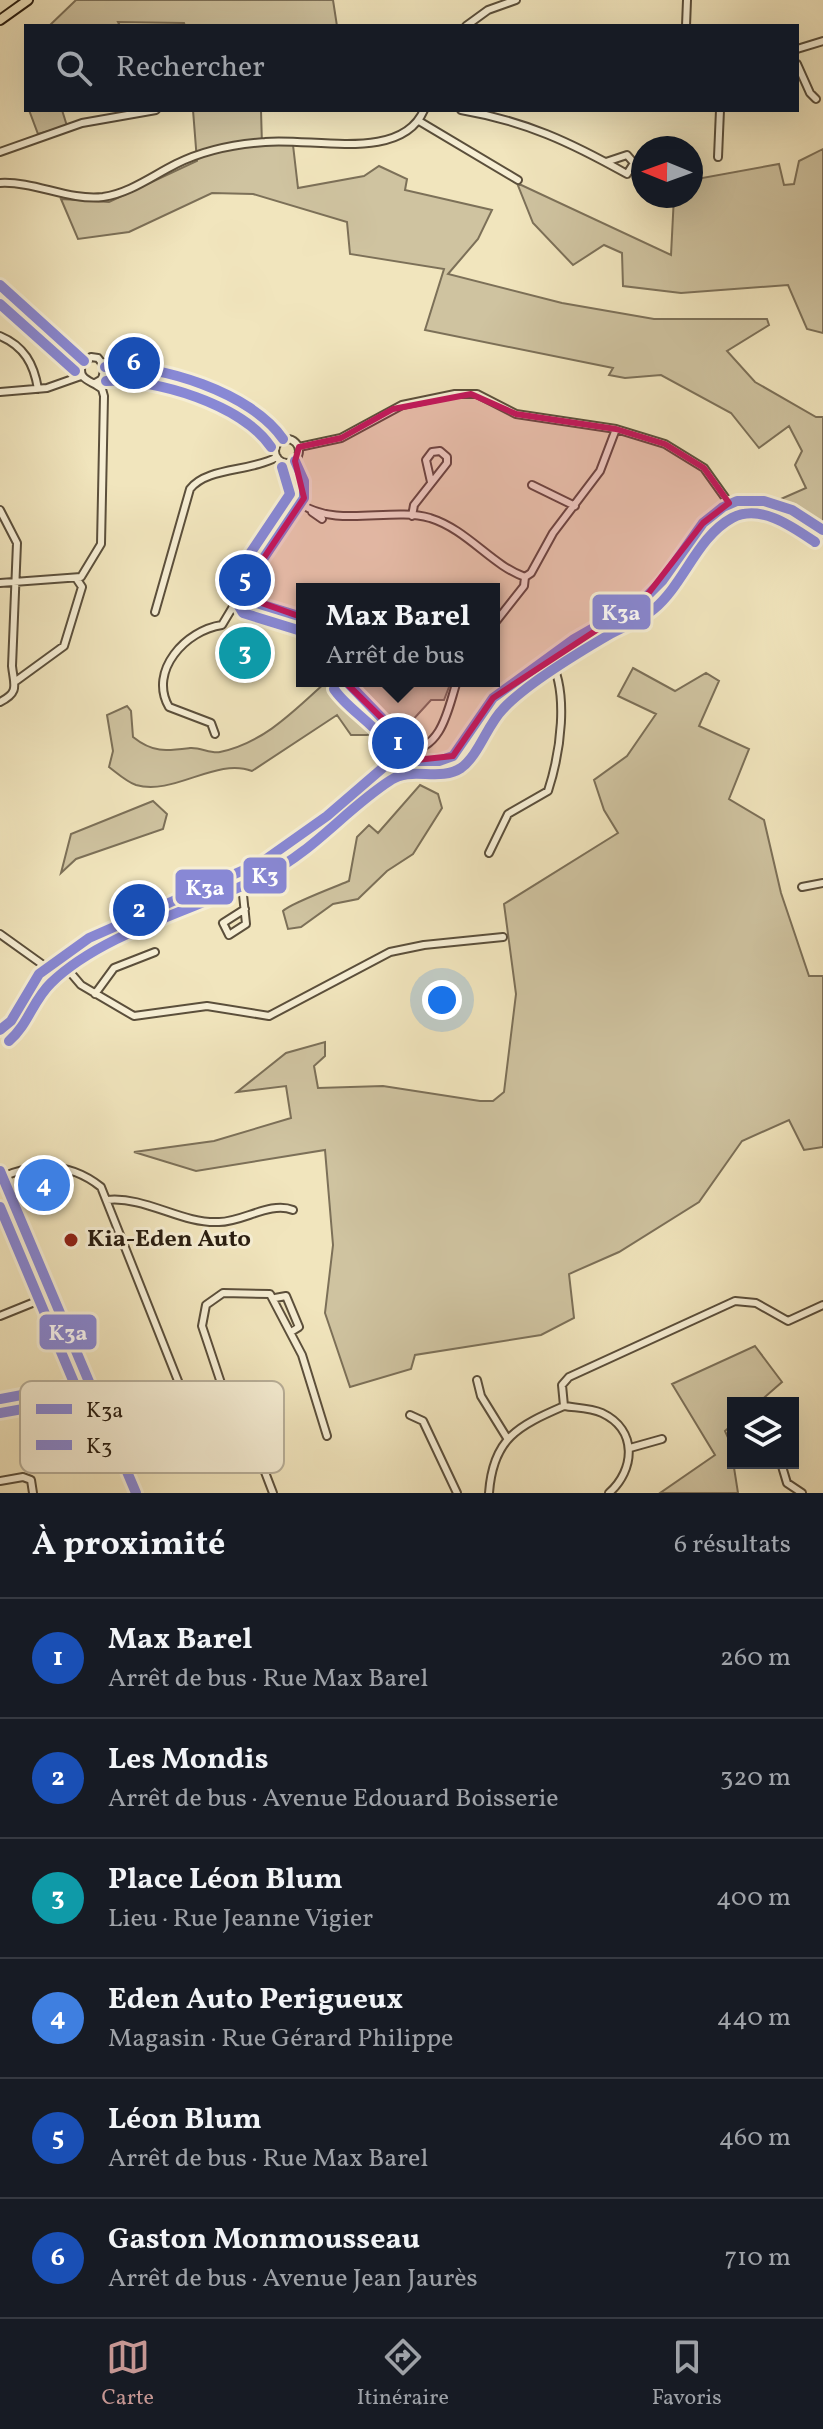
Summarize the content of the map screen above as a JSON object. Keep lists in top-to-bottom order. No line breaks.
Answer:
{"places":["Kia-Eden Auto"],"lines":["transit line K3a","transit line K3"],"legend":["K3a","K3"],"north":"left","page":{"search":"Rechercher","pins":["6","5","3","1","2","4"],"popup":["Max Barel","Arrêt de bus"],"heading":["À proximité","6 résultats"],"list":[{"mark":"1","name":"Max Barel","note":"Arrêt de bus · Rue Max Barel","value":"260 m"},{"mark":"2","name":"Les Mondis","note":"Arrêt de bus · Avenue Edouard Boisserie","value":"320 m"},{"mark":"3","name":"Place Léon Blum","note":"Lieu · Rue Jeanne Vigier","value":"400 m"},{"mark":"4","name":"Eden Auto Perigueux","note":"Magasin · Rue Gérard Philippe","value":"440 m"},{"mark":"5","name":"Léon Blum","note":"Arrêt de bus · Rue Max Barel","value":"460 m"},{"mark":"6","name":"Gaston Monmousseau","note":"Arrêt de bus · Avenue Jean Jaurès","value":"710 m"}],"nav":["Carte","Itinéraire","Favoris"]}}
